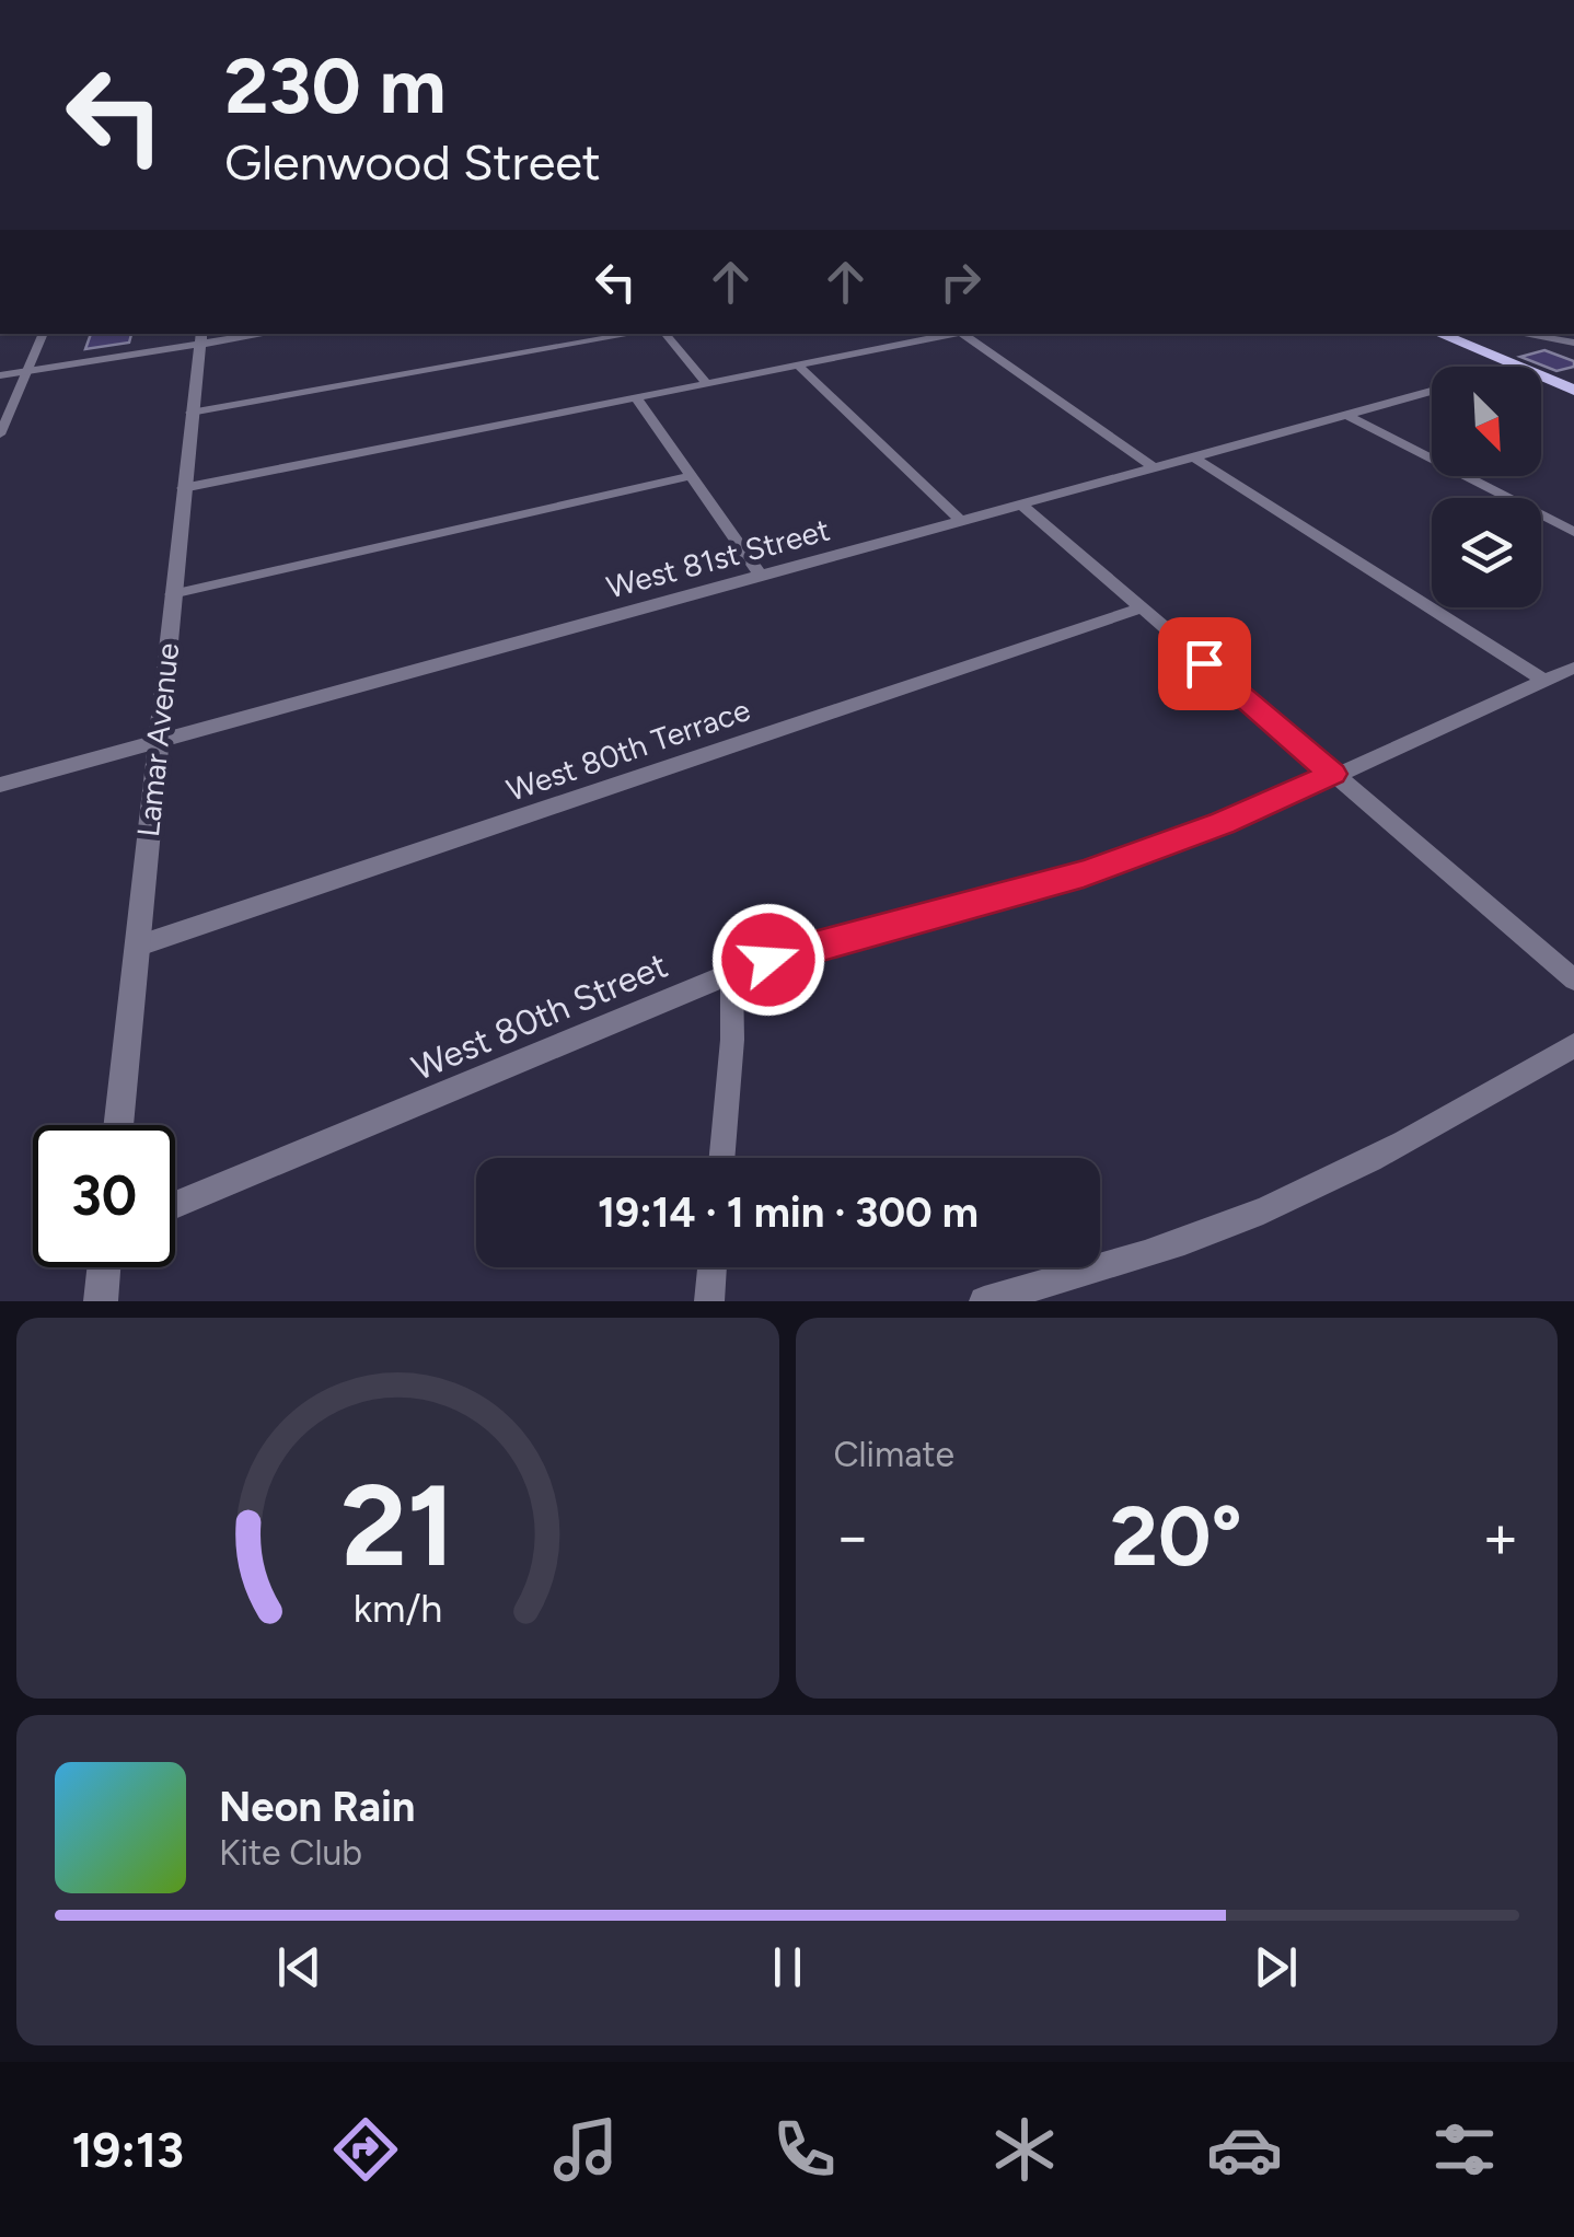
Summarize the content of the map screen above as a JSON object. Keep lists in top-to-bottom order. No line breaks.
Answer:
{"streets":{"street":["West 81st Street","Lamar Avenue","West 80th Terrace","West 80th Street"]},"crossings":[["West 81st Street","Lamar Avenue"],["Lamar Avenue","West 80th Terrace"]],"north":"bottom right","page":{"turn":["230 m","Glenwood Street"],"limit":"30","trip":"19:14 · 1 min · 300 m","tile":"Climate","heat":["−","20°","+"],"song":["Neon Rain","Kite Club"],"tabs":"19:13","gauge":["21","km/h"]}}
